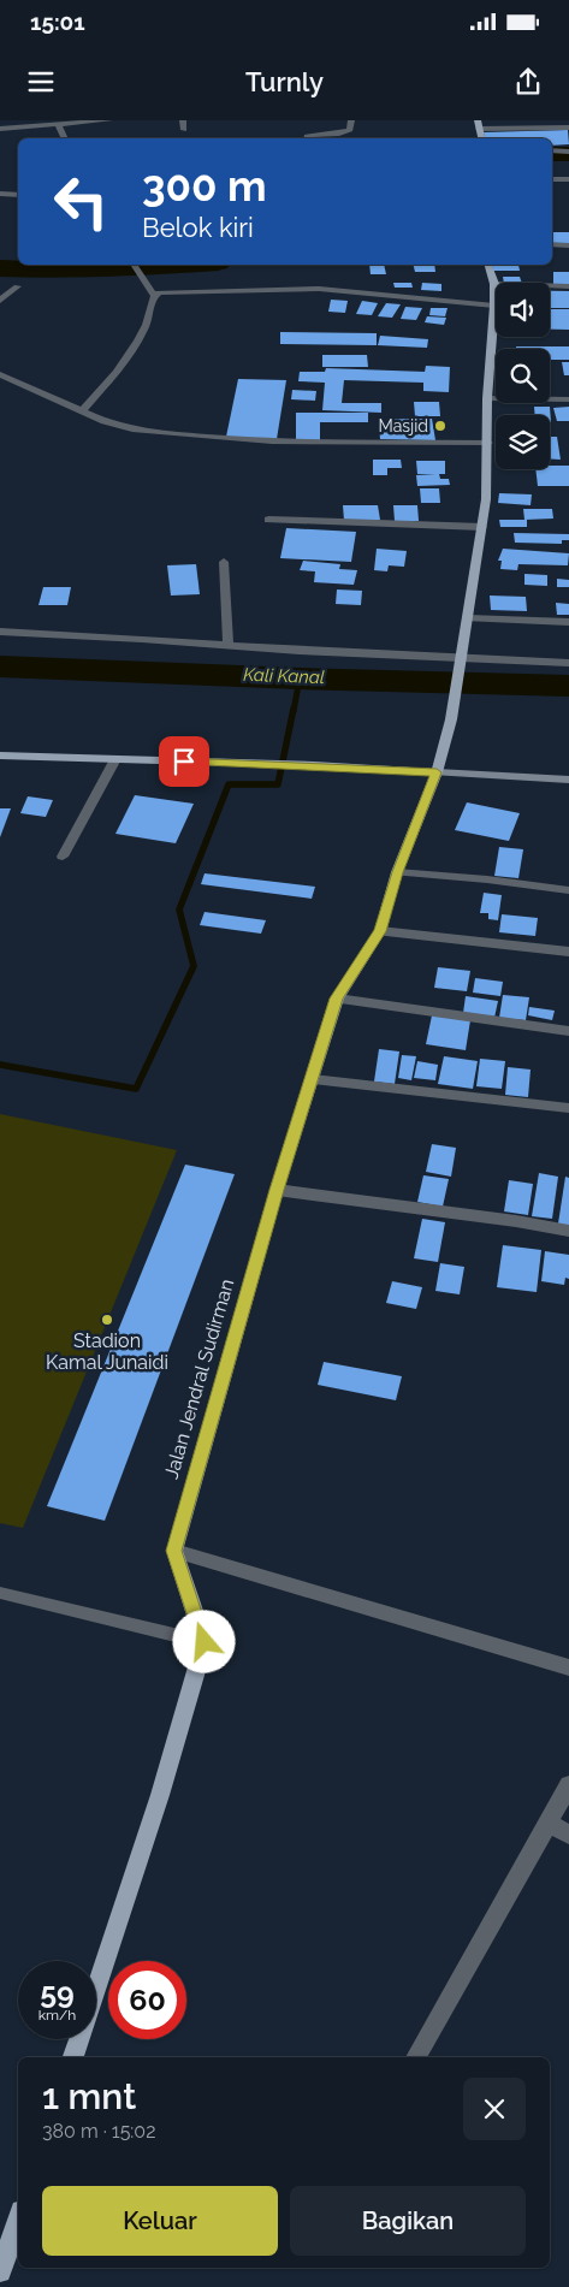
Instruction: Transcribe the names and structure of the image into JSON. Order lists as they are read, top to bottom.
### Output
{
  "streets": {
    "main road": ["Jalan Jendral Sudirman"]
  },
  "water": ["Kali Kanal"],
  "places": ["Masjid", "Stadion Kamal Junaidi"],
  "page": {
    "status": "15:01",
    "header": "Turnly",
    "turn": ["300 m", "Belok kiri"],
    "speed": "59 km/h",
    "limit": "60",
    "heading": ["1 mnt", "380 m · 15:02"],
    "buttons": ["Keluar", "Bagikan"]
  }
}
